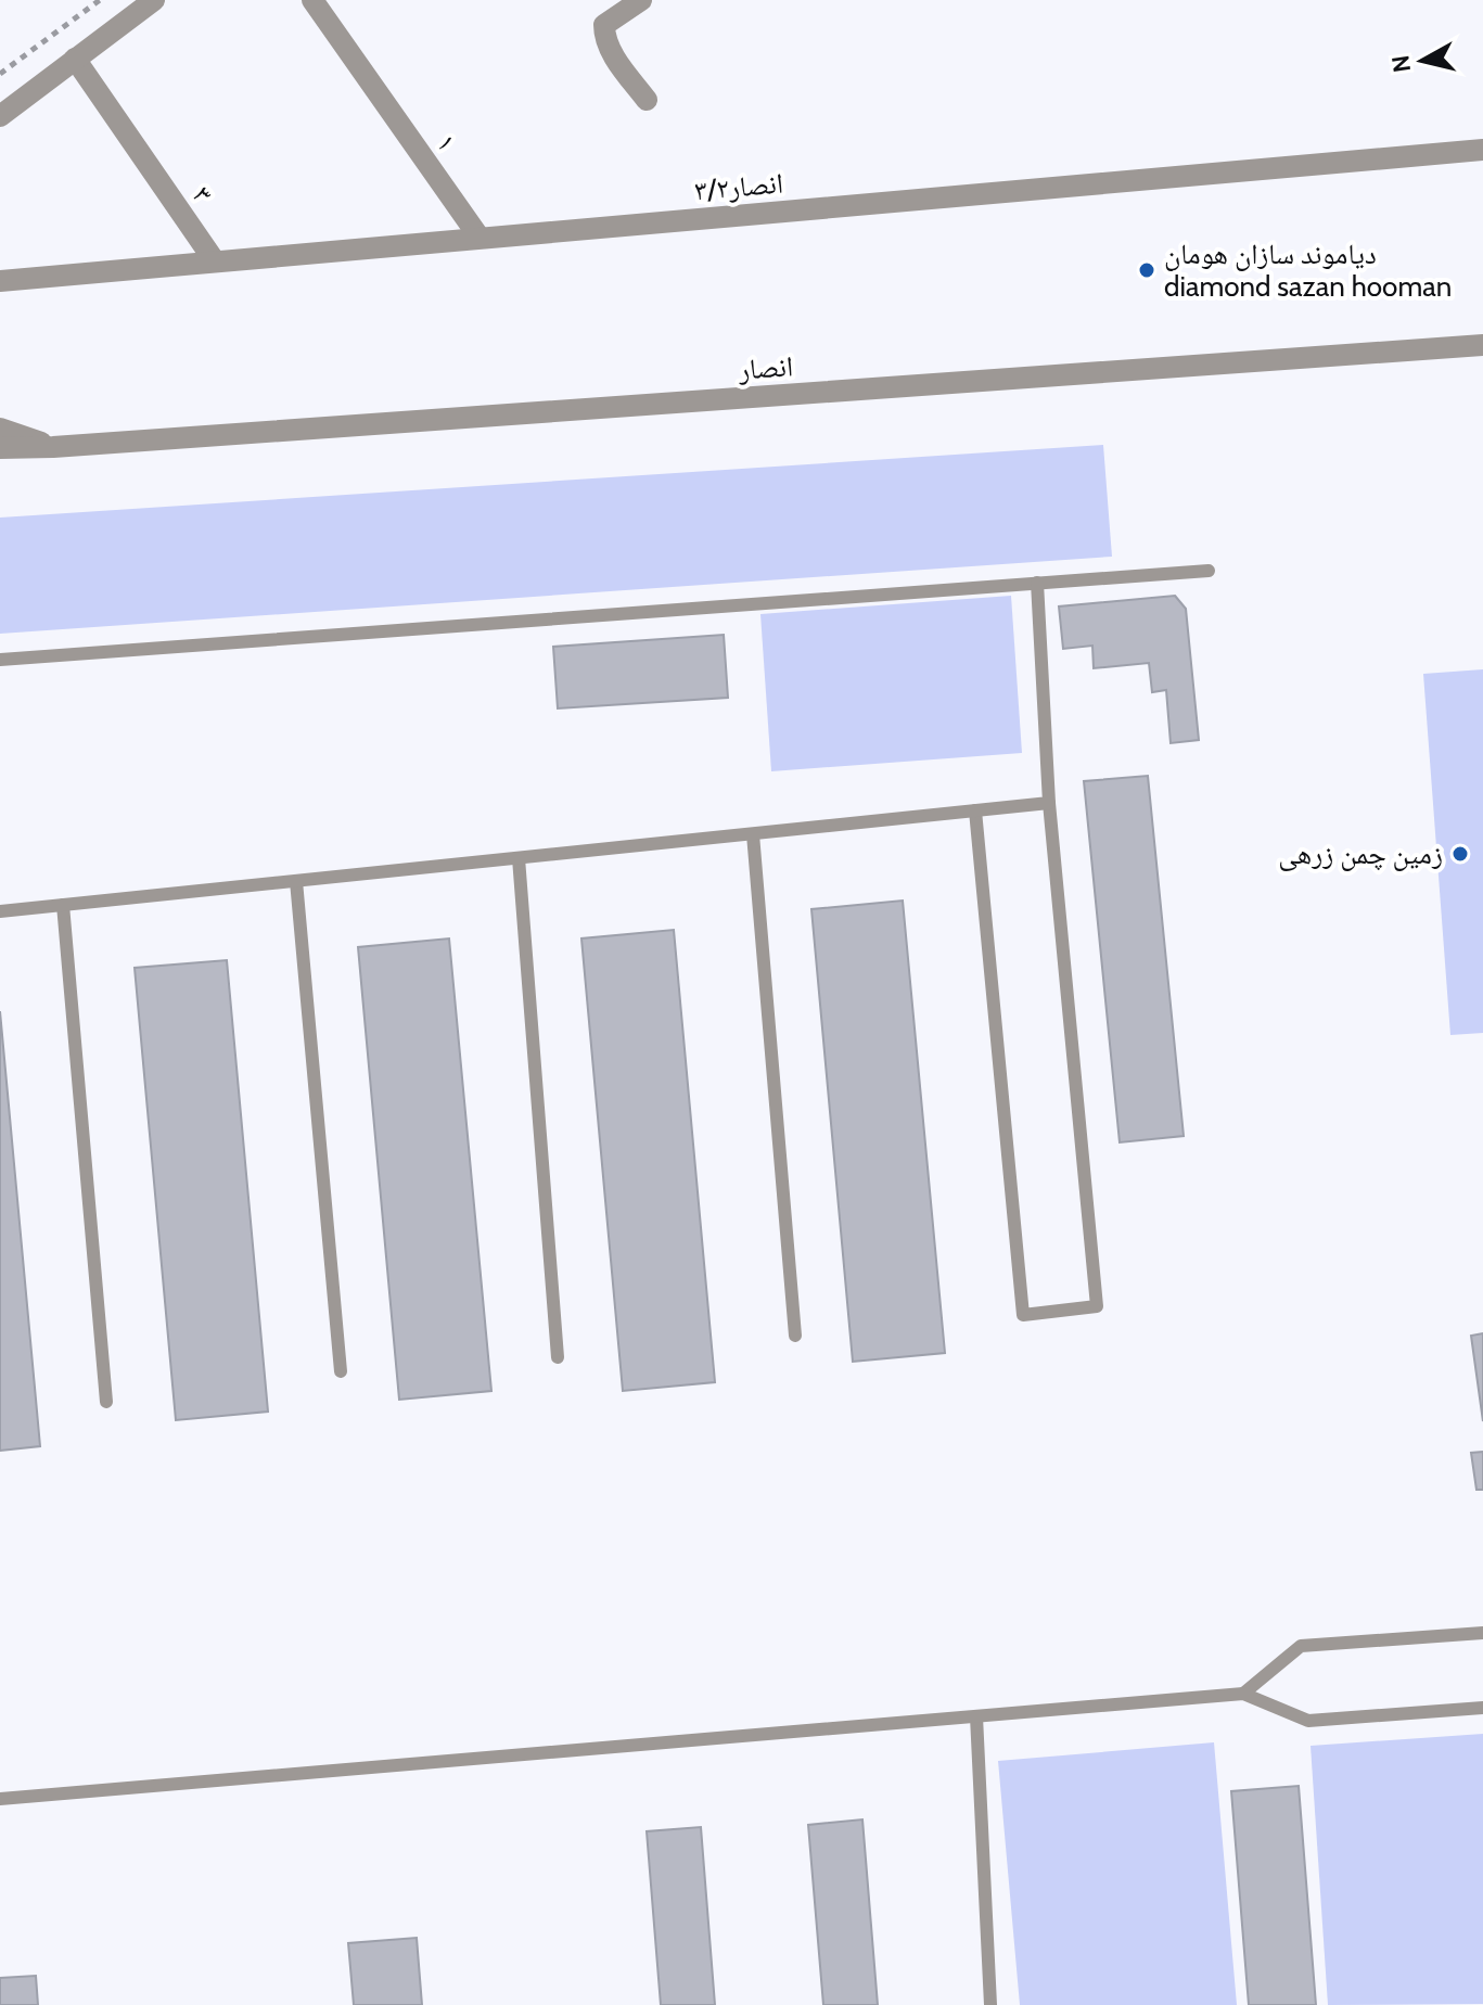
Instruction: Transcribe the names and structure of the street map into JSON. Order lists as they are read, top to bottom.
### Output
{
  "streets": {
    "street": [
      "۱",
      "انصار۳/۲",
      "۳",
      "انصار"
    ]
  },
  "crossings": [
    ["۱", "انصار۳/۲"],
    ["انصار۳/۲", "۳"]
  ],
  "places": ["دیاموند سازان هومان diamond sazan hooman", "زمین چمن زرهی"],
  "north": "left"
}
